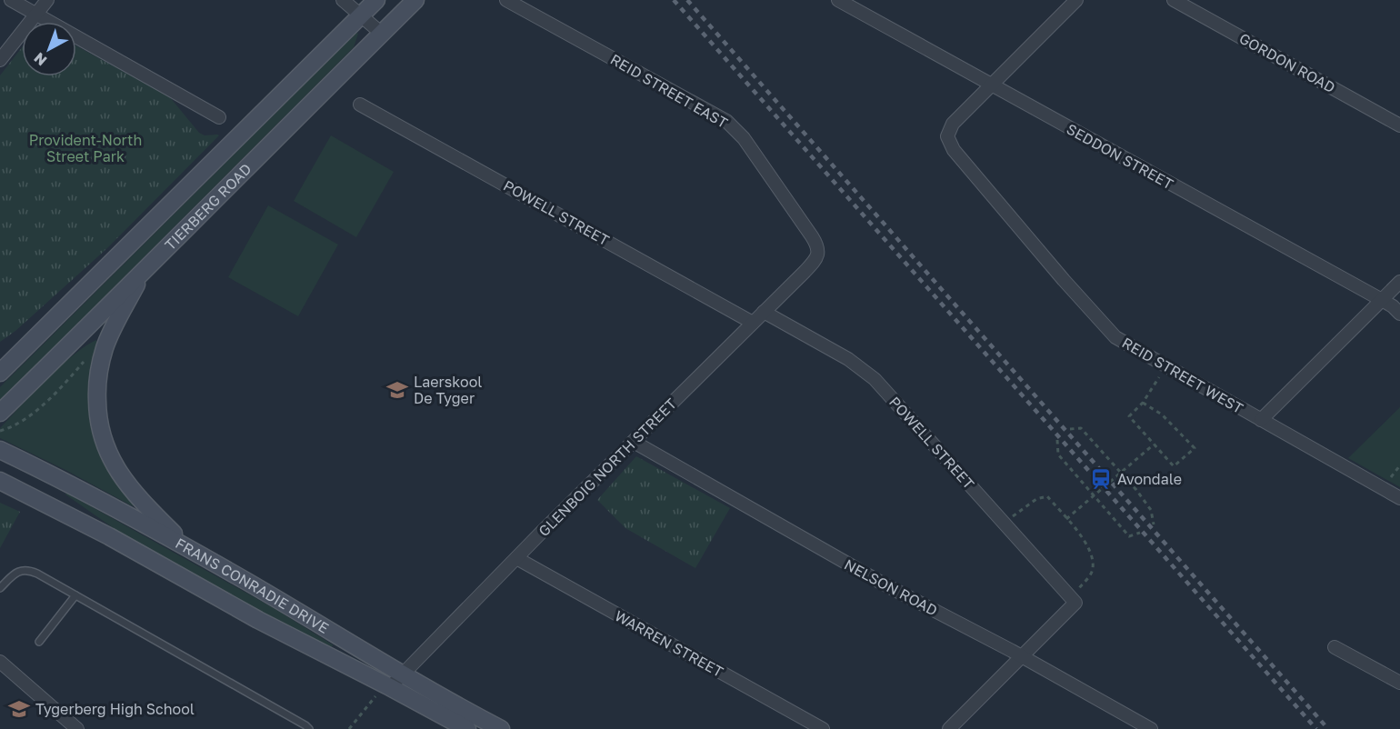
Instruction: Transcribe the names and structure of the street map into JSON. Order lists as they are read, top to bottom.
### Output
{
  "streets": {
    "main road": ["TIERBERG ROAD", "FRANS CONRADIE DRIVE"],
    "street": [
      "GORDON ROAD",
      "REID STREET EAST",
      "SEDDON STREET",
      "POWELL STREET",
      "REID STREET WEST",
      "GLENBOIG NORTH STREET",
      "NELSON ROAD",
      "WARREN STREET"
    ]
  },
  "crossings": [
    ["REID STREET EAST", "GLENBOIG NORTH STREET"],
    ["SEDDON STREET", "REID STREET WEST"],
    ["POWELL STREET", "GLENBOIG NORTH STREET"],
    ["POWELL STREET", "NELSON ROAD"],
    ["GLENBOIG NORTH STREET", "FRANS CONRADIE DRIVE"],
    ["GLENBOIG NORTH STREET", "NELSON ROAD"],
    ["GLENBOIG NORTH STREET", "WARREN STREET"]
  ],
  "parks": ["Provident-North Street Park"],
  "places": {
    "school or university": ["Laerskool De Tyger", "Tygerberg High School"],
    "station": ["Avondale"]
  },
  "north": "bottom left"
}
